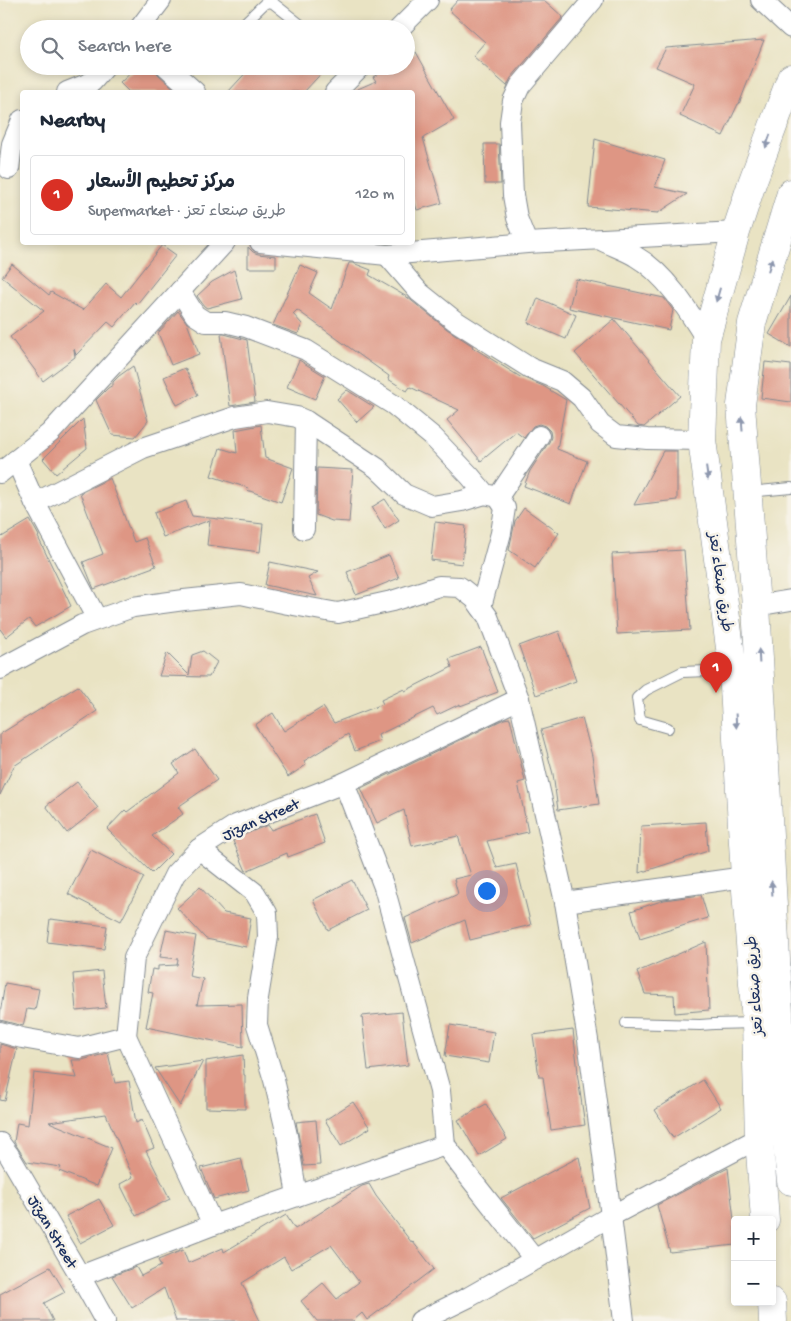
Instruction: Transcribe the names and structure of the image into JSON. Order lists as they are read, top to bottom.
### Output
{
  "streets": {
    "highway": ["طريق صنعاء تعز"],
    "street": ["Jizan Street"]
  },
  "page": {
    "search": "Search here",
    "heading": "Nearby",
    "list": [
      {
        "mark": "1",
        "name": "مركز تحطيم الأسعار",
        "note": "Supermarket · طريق صنعاء تعز",
        "value": "120 m"
      }
    ],
    "pins": "1",
    "map_buttons": ["+", "−"]
  }
}
